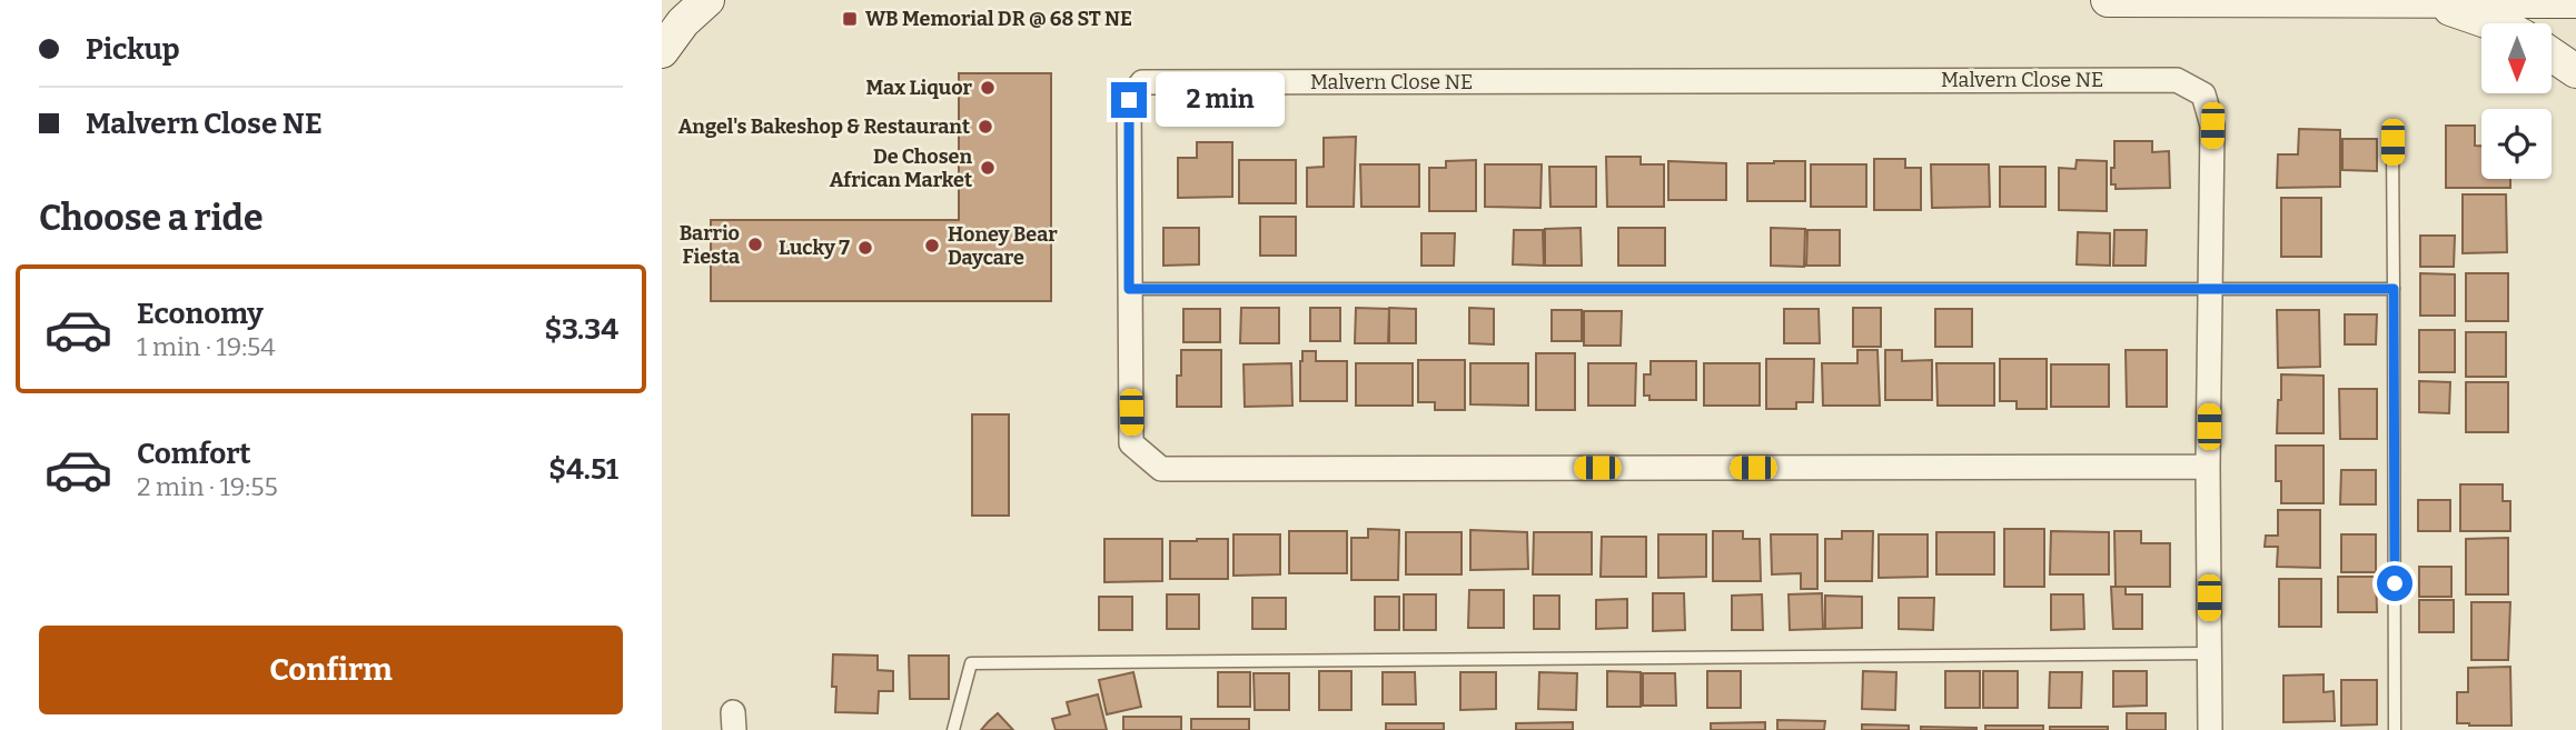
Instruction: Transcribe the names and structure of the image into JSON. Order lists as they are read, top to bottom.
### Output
{
  "streets": {
    "street": ["Malvern Close NE"]
  },
  "places": {
    "transit": ["WB Memorial DR @ 68 ST NE"],
    "other": [
      "Max Liquor",
      "Angel's Bakeshop & Restaurant",
      "De Chosen African Market",
      "Barrio Fiesta",
      "Honey Bear Daycare",
      "Lucky 7"
    ]
  },
  "north": "bottom",
  "page": {
    "banner": ["Pickup", "Malvern Close NE"],
    "bubble": "2 min",
    "heading": "Choose a ride",
    "list": [
      {
        "name": "Economy",
        "note": "1 min · 19:54",
        "value": "$3.34"
      },
      {
        "name": "Comfort",
        "note": "2 min · 19:55",
        "value": "$4.51"
      }
    ],
    "buttons": "Confirm"
  }
}
